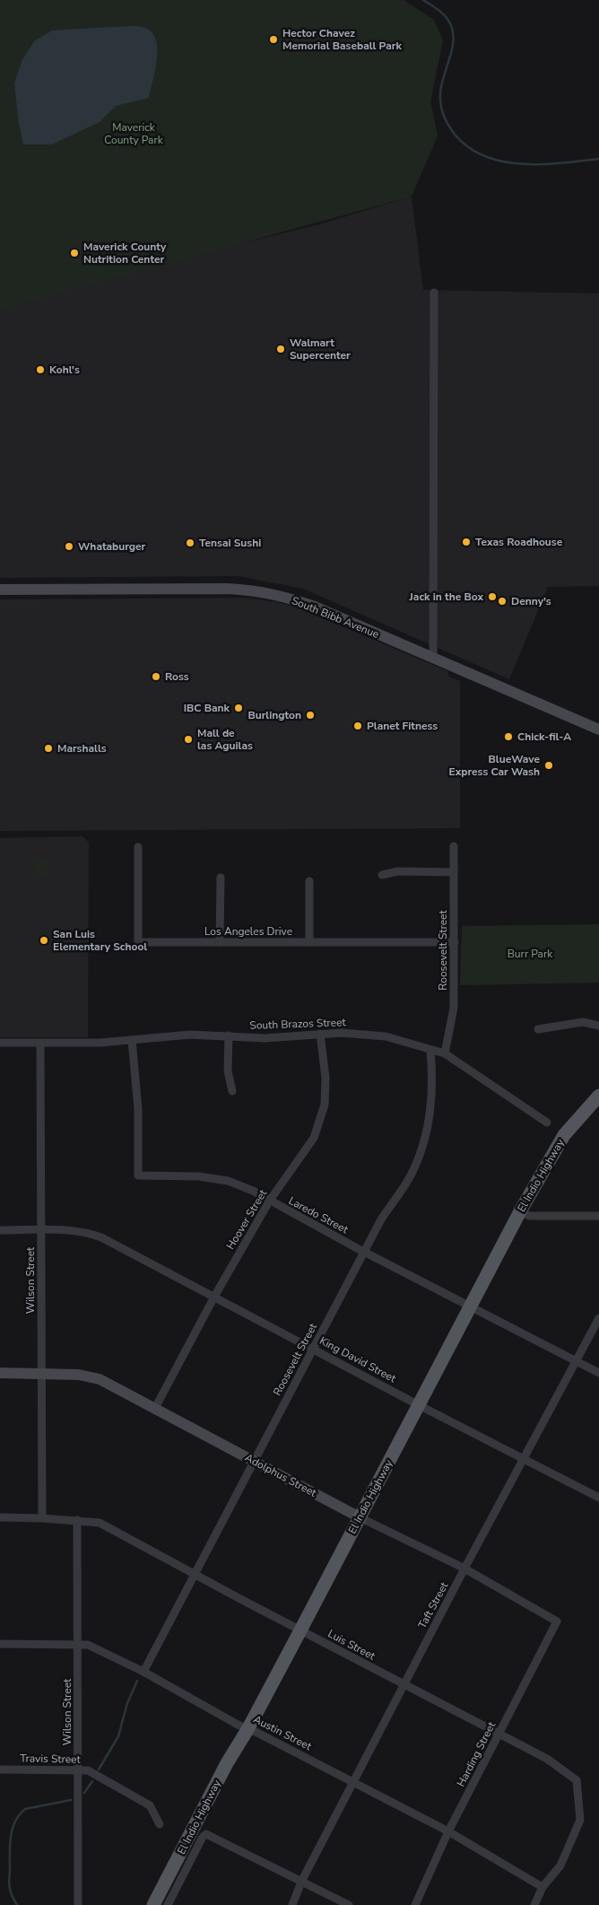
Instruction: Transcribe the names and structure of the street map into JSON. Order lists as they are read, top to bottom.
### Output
{
  "streets": {
    "main road": ["South Bibb Avenue", "El Indio Highway", "Adolphus Street"],
    "street": [
      "Los Angeles Drive",
      "Roosevelt Street",
      "South Brazos Street",
      "Laredo Street",
      "Hoover Street",
      "Wilson Street",
      "King David Street",
      "Taft Street",
      "Luis Street",
      "Austin Street",
      "Harding Street",
      "Travis Street"
    ]
  },
  "crossings": [
    ["Los Angeles Drive", "Roosevelt Street"],
    ["Roosevelt Street", "South Brazos Street"],
    ["Roosevelt Street", "Laredo Street"],
    ["Roosevelt Street", "King David Street"],
    ["Roosevelt Street", "Adolphus Street"],
    ["Roosevelt Street", "Luis Street"],
    ["Roosevelt Street", "Austin Street"],
    ["South Brazos Street", "Laredo Street"],
    ["South Brazos Street", "Hoover Street"],
    ["South Brazos Street", "Wilson Street"],
    ["El Indio Highway", "Laredo Street"],
    ["El Indio Highway", "King David Street"],
    ["El Indio Highway", "Adolphus Street"],
    ["El Indio Highway", "Luis Street"],
    ["El Indio Highway", "Austin Street"],
    ["Laredo Street", "Hoover Street"],
    ["Laredo Street", "Taft Street"],
    ["Hoover Street", "King David Street"],
    ["Hoover Street", "Adolphus Street"],
    ["Wilson Street", "King David Street"],
    ["Wilson Street", "Adolphus Street"],
    ["Wilson Street", "Luis Street"],
    ["Wilson Street", "Austin Street"],
    ["Wilson Street", "Travis Street"],
    ["King David Street", "Taft Street"],
    ["Adolphus Street", "Taft Street"],
    ["Adolphus Street", "Harding Street"],
    ["Taft Street", "Luis Street"],
    ["Taft Street", "Austin Street"],
    ["Luis Street", "Austin Street"],
    ["Luis Street", "Harding Street"],
    ["Austin Street", "Harding Street"]
  ],
  "parks": ["Maverick County Park", "Burr Park"],
  "places": [
    "Hector Chavez Memorial Baseball Park",
    "Maverick County Nutrition Center",
    "Walmart Supercenter",
    "Kohl's",
    "Texas Roadhouse",
    "Tensai Sushi",
    "Whataburger",
    "Jack in the Box",
    "Denny's",
    "Ross",
    "IBC Bank",
    "Burlington",
    "Planet Fitness",
    "Chick-fil-A",
    "Mall de las Aguilas",
    "Marshalls",
    "BlueWave Express Car Wash",
    "San Luis Elementary School"
  ]
}
